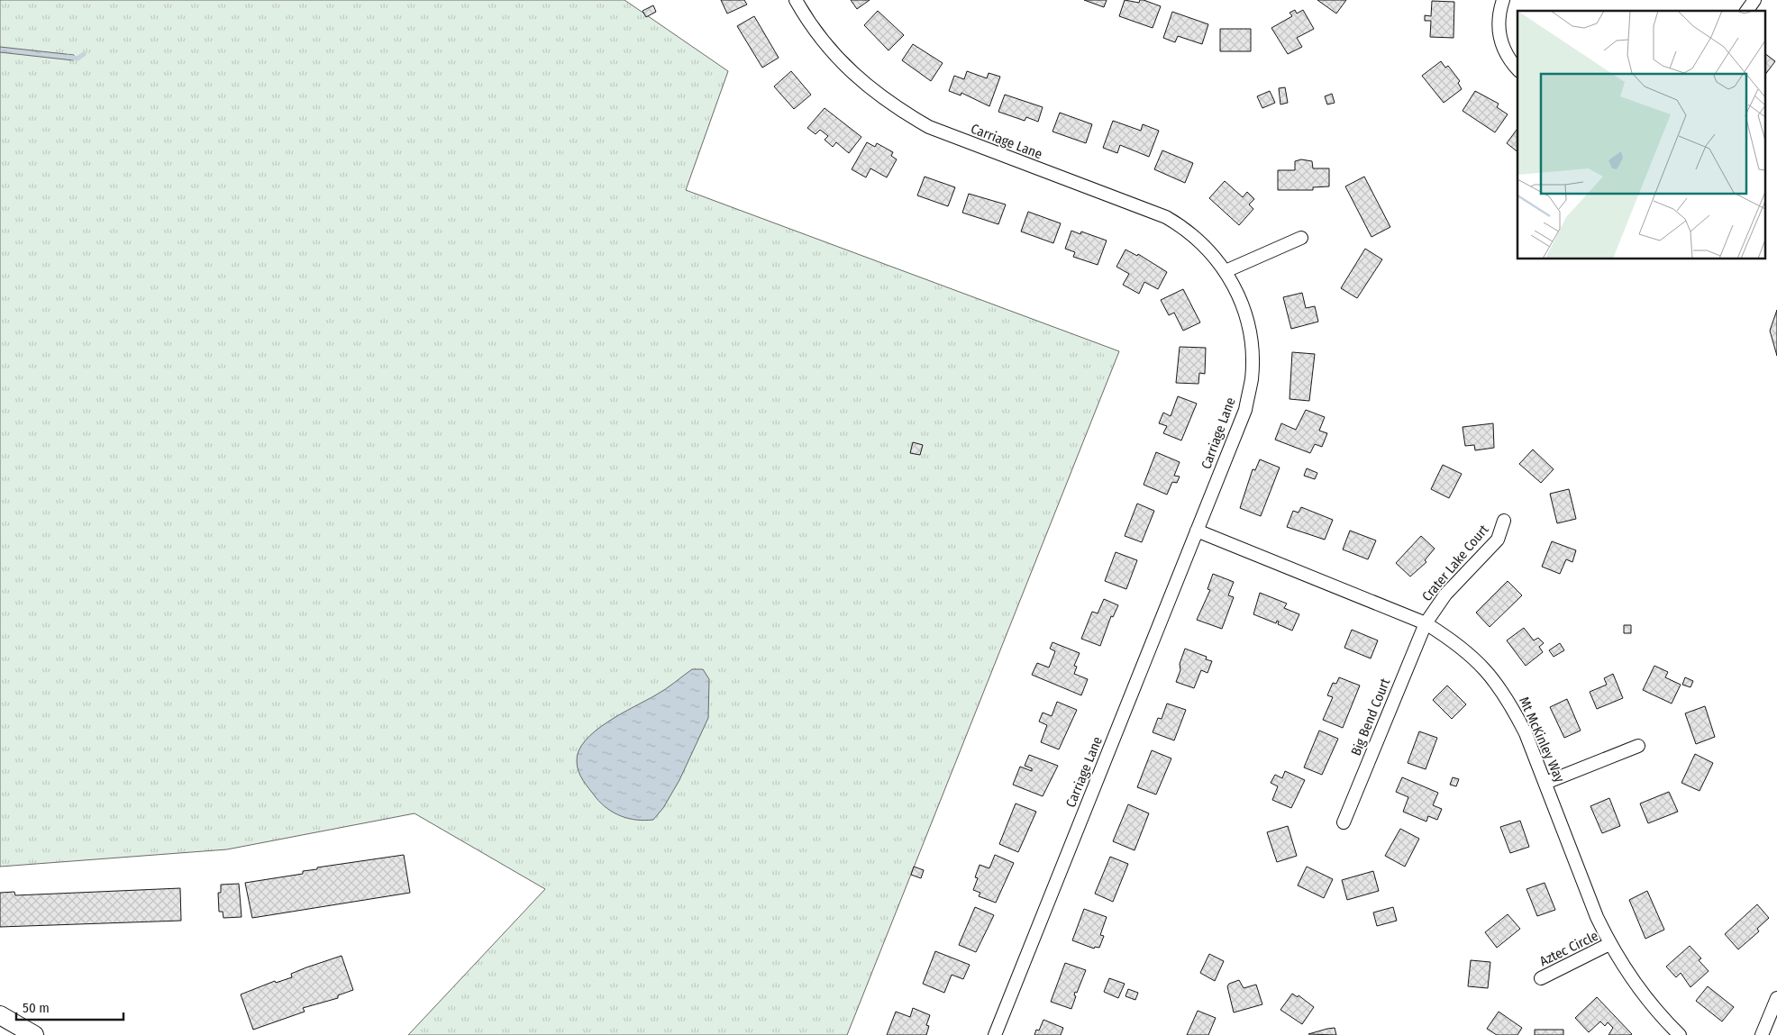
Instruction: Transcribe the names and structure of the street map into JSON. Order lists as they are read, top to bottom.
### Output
{
  "streets": {
    "street": [
      "Carriage Lane",
      "Crater Lake Court",
      "Big Bend Court",
      "Mt McKinley Way",
      "Aztec Circle"
    ]
  },
  "crossings": [
    ["Carriage Lane", "Mt McKinley Way"],
    ["Crater Lake Court", "Big Bend Court"],
    ["Crater Lake Court", "Mt McKinley Way"],
    ["Big Bend Court", "Mt McKinley Way"],
    ["Mt McKinley Way", "Aztec Circle"]
  ],
  "scale_bar": "50 m"
}
